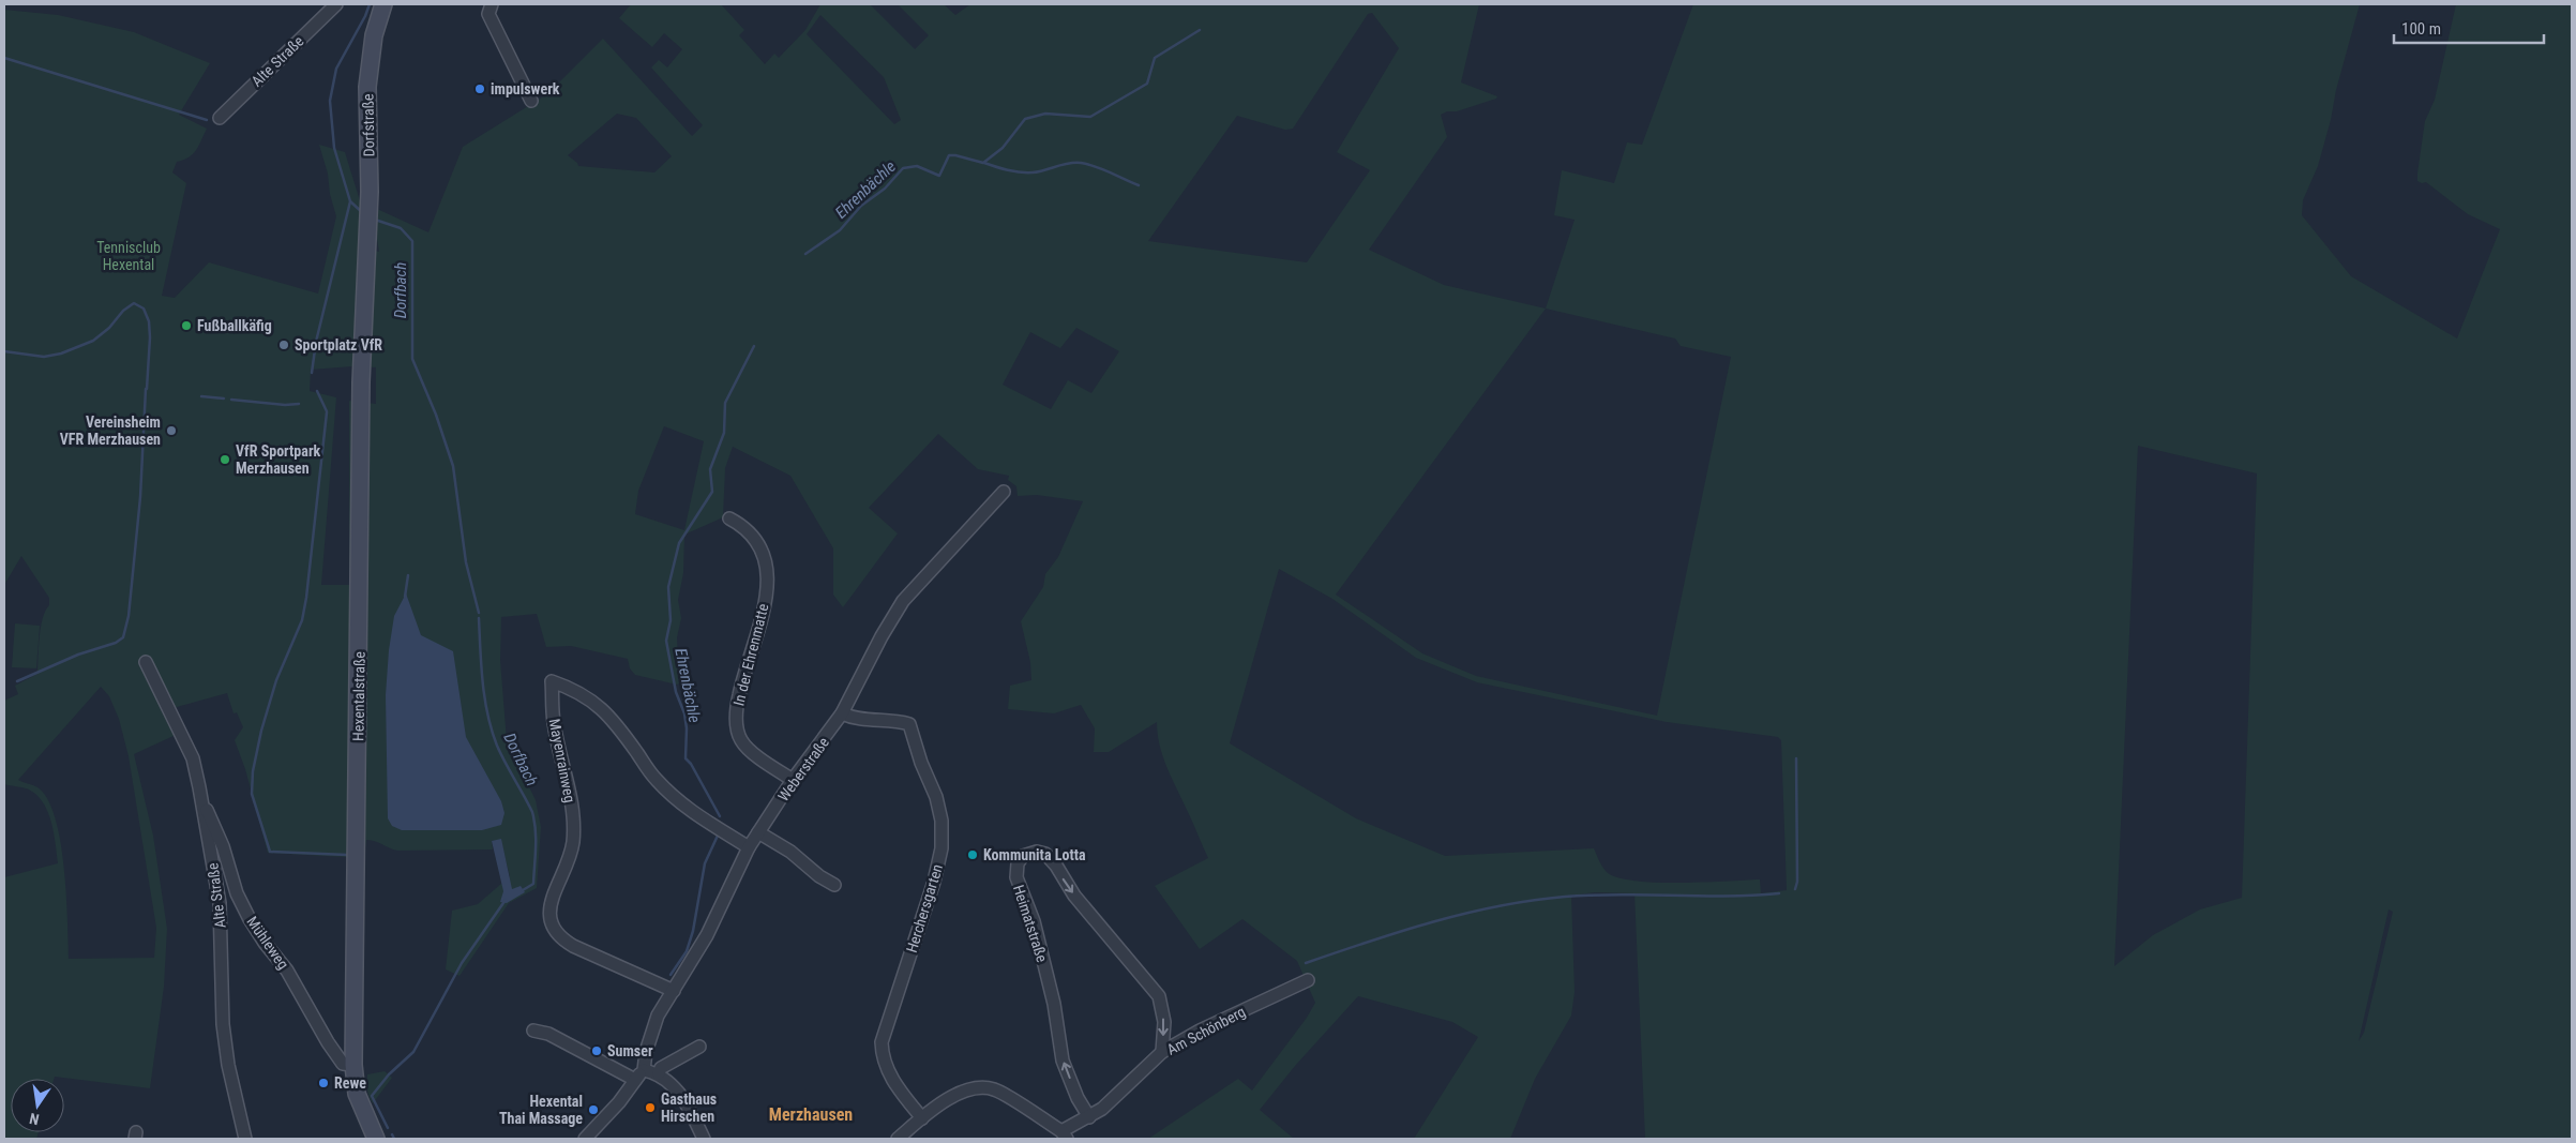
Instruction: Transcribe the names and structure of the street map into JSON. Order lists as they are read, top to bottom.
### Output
{
  "streets": {
    "main road": ["Dorfstraße", "Hexentalstraße"],
    "street": [
      "Alte Straße",
      "In der Ehrenmatte",
      "Mayenrainweg",
      "Weberstraße",
      "Herchersgarten",
      "Heimatstraße",
      "Mühleweg",
      "Am Schönberg"
    ]
  },
  "crossings": [
    ["Alte Straße", "Mühleweg"],
    ["Dorfstraße", "Hexentalstraße"],
    ["In der Ehrenmatte", "Weberstraße"],
    ["Hexentalstraße", "Mühleweg"],
    ["Mayenrainweg", "Weberstraße"],
    ["Weberstraße", "Herchersgarten"],
    ["Heimatstraße", "Am Schönberg"]
  ],
  "districts": ["Merzhausen"],
  "water": ["Ehrenbächle", "Dorfbach"],
  "parks": ["Tennisclub Hexental"],
  "places": [
    "impulswerk",
    "Fußballkäfig",
    "Sportplatz VfR",
    "Vereinsheim VFR Merzhausen",
    "VfR Sportpark Merzhausen",
    "Kommunita Lotta",
    "Sumser",
    "Rewe",
    "Gasthaus Hirschen",
    "Hexental Thai Massage"
  ],
  "scale_bar": "100 m",
  "north": "bottom"
}
